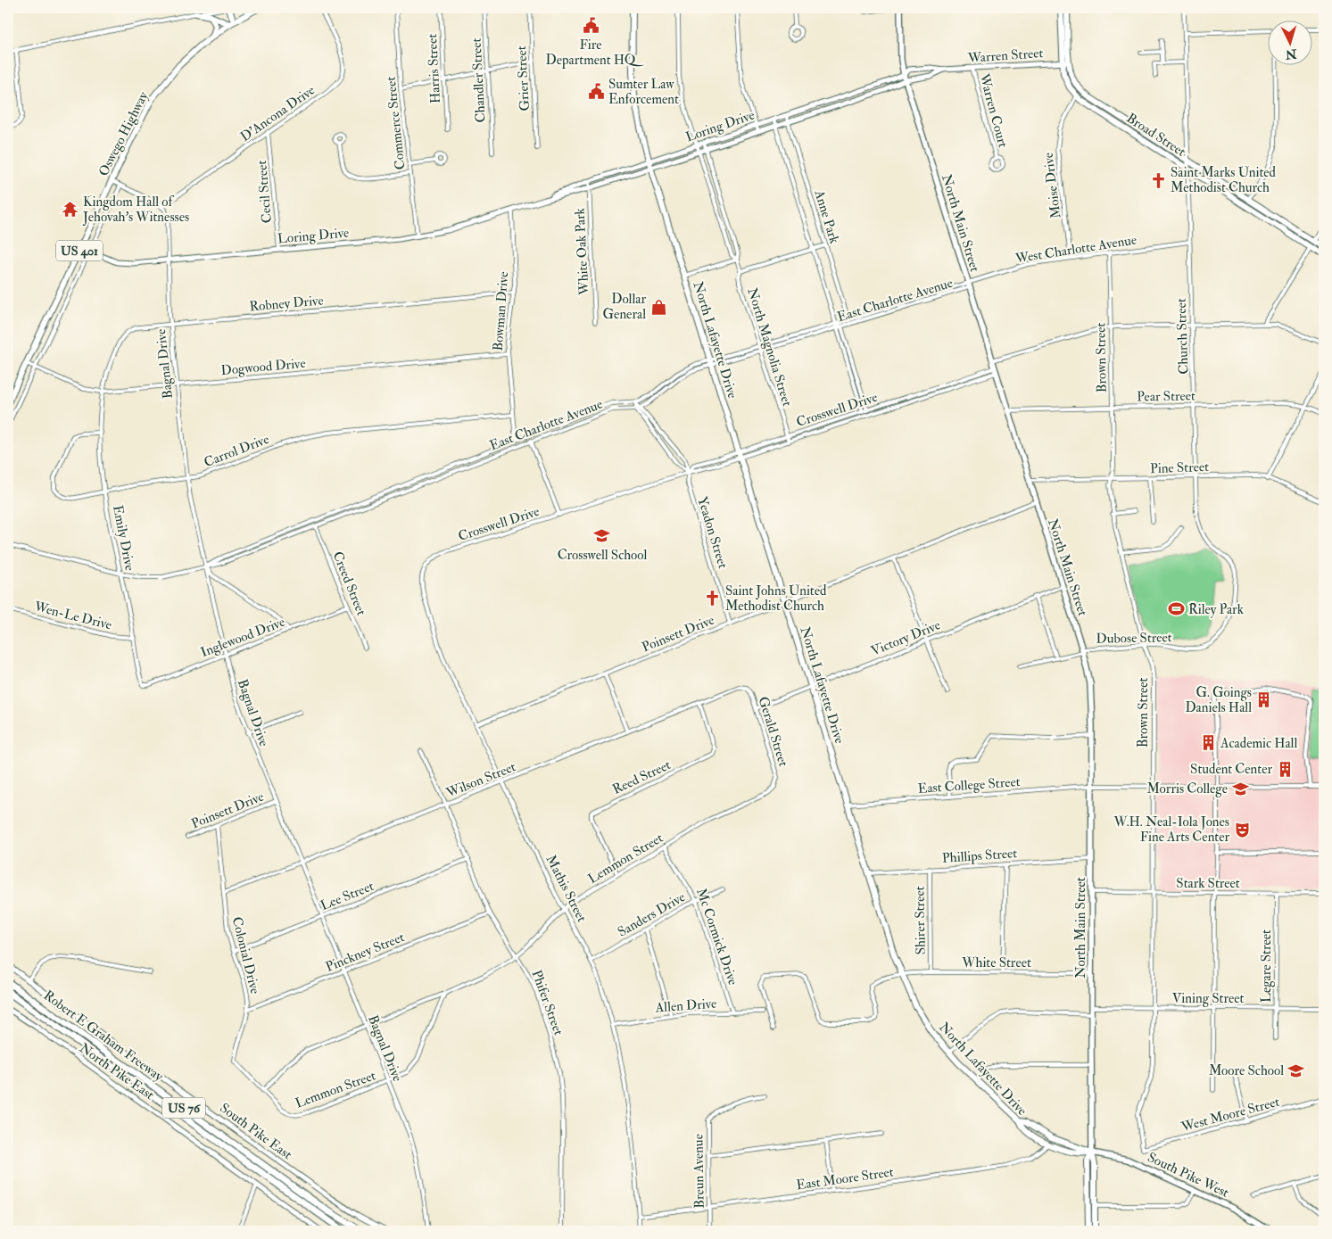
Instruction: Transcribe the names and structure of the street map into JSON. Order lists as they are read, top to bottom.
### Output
{
  "streets": {
    "highway": ["Robert E Graham Freeway", "US 76"],
    "main road": [
      "Oswego Highway",
      "Broad Street",
      "North Main Street",
      "US 401",
      "North Lafayette Drive",
      "South Pike West"
    ],
    "street": [
      "Warren Street",
      "Harris Street",
      "Grier Street",
      "Chandler Street",
      "Warren Court",
      "D'Ancona Drive",
      "Commerce Street",
      "Loring Drive",
      "Moise Drive",
      "Cecil Street",
      "Anne Park",
      "West Charlotte Avenue",
      "White Oak Park",
      "East Charlotte Avenue",
      "Robney Drive",
      "Bowman Drive",
      "Church Street",
      "North Magnolia Street",
      "Brown Street",
      "Bagnal Drive",
      "Dogwood Drive",
      "Pear Street",
      "Crosswell Drive",
      "Carrol Drive",
      "Pine Street",
      "Yeadon Street",
      "Emily Drive",
      "Creed Street",
      "Wen-Le Drive",
      "Poinsett Drive",
      "Inglewood Drive",
      "Victory Drive",
      "Dubose Street",
      "Gerald Street",
      "Reed Street",
      "Wilson Street",
      "East College Street",
      "Phillips Street",
      "Lemmon Street",
      "Stark Street",
      "Mathis Street",
      "Lee Street",
      "Sanders Drive",
      "Shirer Street",
      "Mc Cormick Drive",
      "Pinckney Street",
      "Colonial Drive",
      "White Street",
      "Legare Street",
      "Vining Street",
      "Phifer Street",
      "Allen Drive",
      "North Pike East",
      "West Moore Street",
      "South Pike East",
      "Breun Avenue",
      "East Moore Street"
    ]
  },
  "crossings": [
    ["Warren Street", "Warren Court"],
    ["Warren Street", "Loring Drive"],
    ["Warren Street", "Broad Street"],
    ["Warren Street", "North Main Street"],
    ["D'Ancona Drive", "Cecil Street"],
    ["D'Ancona Drive", "Bagnal Drive"],
    ["Commerce Street", "Loring Drive"],
    ["Loring Drive", "Oswego Highway"],
    ["Loring Drive", "Cecil Street"],
    ["Loring Drive", "Anne Park"],
    ["Loring Drive", "North Main Street"],
    ["Loring Drive", "White Oak Park"],
    ["Loring Drive", "Bowman Drive"],
    ["Loring Drive", "North Lafayette Drive"],
    ["Loring Drive", "North Magnolia Street"],
    ["Loring Drive", "Bagnal Drive"],
    ["Oswego Highway", "Dogwood Drive"],
    ["Broad Street", "Moise Drive"],
    ["Broad Street", "Church Street"],
    ["Moise Drive", "West Charlotte Avenue"],
    ["Anne Park", "East Charlotte Avenue"],
    ["Anne Park", "Crosswell Drive"],
    ["North Main Street", "West Charlotte Avenue"],
    ["North Main Street", "East Charlotte Avenue"],
    ["North Main Street", "North Lafayette Drive"],
    ["North Main Street", "Pear Street"],
    ["North Main Street", "Crosswell Drive"],
    ["North Main Street", "Pine Street"],
    ["North Main Street", "Poinsett Drive"],
    ["North Main Street", "Victory Drive"],
    ["North Main Street", "Dubose Street"],
    ["North Main Street", "East College Street"],
    ["North Main Street", "Phillips Street"],
    ["North Main Street", "Stark Street"],
    ["North Main Street", "White Street"],
    ["North Main Street", "Vining Street"],
    ["North Main Street", "South Pike West"],
    ["West Charlotte Avenue", "East Charlotte Avenue"],
    ["West Charlotte Avenue", "Church Street"],
    ["West Charlotte Avenue", "Brown Street"],
    ["East Charlotte Avenue", "Bowman Drive"],
    ["East Charlotte Avenue", "North Lafayette Drive"],
    ["East Charlotte Avenue", "North Magnolia Street"],
    ["East Charlotte Avenue", "Bagnal Drive"],
    ["East Charlotte Avenue", "Yeadon Street"],
    ["East Charlotte Avenue", "Emily Drive"],
    ["East Charlotte Avenue", "Creed Street"],
    ["Robney Drive", "Bowman Drive"],
    ["Robney Drive", "Bagnal Drive"],
    ["Robney Drive", "Dogwood Drive"],
    ["Robney Drive", "Emily Drive"],
    ["Bowman Drive", "Dogwood Drive"],
    ["Bowman Drive", "Carrol Drive"],
    ["Church Street", "Pear Street"],
    ["Church Street", "Pine Street"],
    ["Church Street", "Dubose Street"],
    ["North Lafayette Drive", "Crosswell Drive"],
    ["North Lafayette Drive", "Poinsett Drive"],
    ["North Lafayette Drive", "Victory Drive"],
    ["North Lafayette Drive", "East College Street"],
    ["North Lafayette Drive", "Phillips Street"],
    ["North Lafayette Drive", "White Street"],
    ["North Lafayette Drive", "South Pike West"],
    ["North Lafayette Drive", "East Moore Street"],
    ["North Magnolia Street", "Crosswell Drive"],
    ["Brown Street", "Pear Street"],
    ["Brown Street", "Pine Street"],
    ["Brown Street", "Dubose Street"],
    ["Brown Street", "East College Street"],
    ["Brown Street", "Stark Street"],
    ["Brown Street", "Vining Street"],
    ["Brown Street", "West Moore Street"],
    ["Bagnal Drive", "Dogwood Drive"],
    ["Bagnal Drive", "Carrol Drive"],
    ["Bagnal Drive", "Poinsett Drive"],
    ["Bagnal Drive", "Inglewood Drive"],
    ["Bagnal Drive", "Wilson Street"],
    ["Bagnal Drive", "Lemmon Street"],
    ["Bagnal Drive", "Lee Street"],
    ["Bagnal Drive", "Pinckney Street"],
    ["Dogwood Drive", "Emily Drive"],
    ["Crosswell Drive", "Yeadon Street"],
    ["Crosswell Drive", "Mathis Street"],
    ["Carrol Drive", "Emily Drive"],
    ["Yeadon Street", "Poinsett Drive"],
    ["Emily Drive", "Wen-Le Drive"],
    ["Emily Drive", "Inglewood Drive"],
    ["Creed Street", "Inglewood Drive"],
    ["Poinsett Drive", "Mathis Street"],
    ["Poinsett Drive", "Colonial Drive"],
    ["Victory Drive", "Gerald Street"],
    ["Gerald Street", "Wilson Street"],
    ["Gerald Street", "Lemmon Street"],
    ["Reed Street", "Wilson Street"],
    ["Reed Street", "Lemmon Street"],
    ["Wilson Street", "Mathis Street"],
    ["Wilson Street", "Colonial Drive"],
    ["Wilson Street", "Phifer Street"],
    ["Phillips Street", "Shirer Street"],
    ["Lemmon Street", "Mathis Street"],
    ["Lemmon Street", "Mc Cormick Drive"],
    ["Lemmon Street", "Colonial Drive"],
    ["Lemmon Street", "Phifer Street"],
    ["Stark Street", "Legare Street"],
    ["Mathis Street", "Sanders Drive"],
    ["Mathis Street", "Allen Drive"],
    ["Mathis Street", "East Moore Street"],
    ["Lee Street", "Colonial Drive"],
    ["Lee Street", "Phifer Street"],
    ["Sanders Drive", "Mc Cormick Drive"],
    ["Shirer Street", "White Street"],
    ["Mc Cormick Drive", "Allen Drive"],
    ["Pinckney Street", "Colonial Drive"],
    ["Pinckney Street", "Phifer Street"],
    ["Legare Street", "Vining Street"],
    ["Breun Avenue", "East Moore Street"]
  ],
  "places": {
    "public building": ["Fire Department HQ", "Sumter Law Enforcement"],
    "church": ["Saint Marks United Methodist Church", "Saint Johns United Methodist Church"],
    "temple": ["Kingdom Hall of Jehovah’s Witnesses"],
    "shop": ["Dollar General"],
    "school or university": ["Crosswell School", "Morris College", "Moore School"],
    "sports": ["Riley Park"],
    "building": ["G. Goings Daniels Hall", "Academic Hall", "Student Center"],
    "theatre": ["W.H. Neal-Iola Jones Fine Arts Center"]
  },
  "north": "bottom"
}
